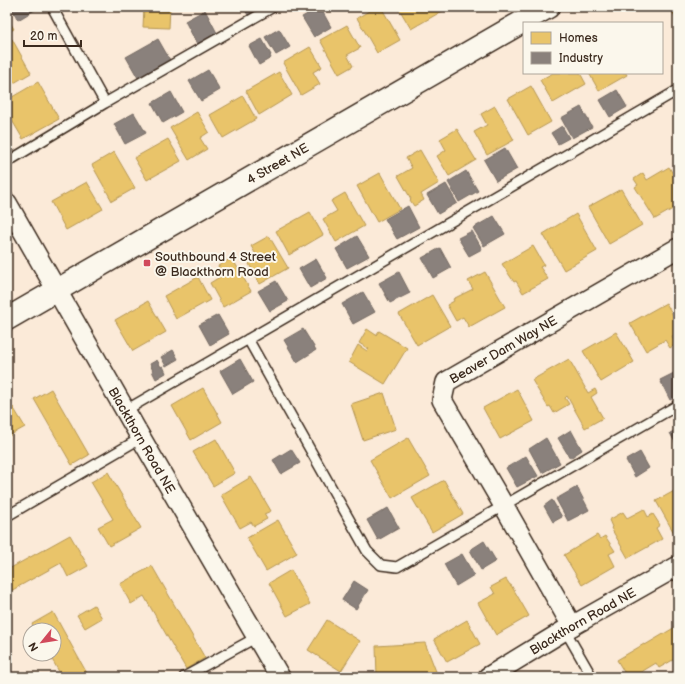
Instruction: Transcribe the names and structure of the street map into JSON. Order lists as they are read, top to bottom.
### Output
{
  "streets": {
    "street": ["4 Street NE", "Beaver Dam Way NE", "Blackthorn Road NE"]
  },
  "crossings": [
    ["4 Street NE", "Blackthorn Road NE"],
    ["Beaver Dam Way NE", "Blackthorn Road NE"]
  ],
  "places": {
    "transit": ["Southbound 4 Street @ Blackthorn Road"]
  },
  "legend": ["Homes", "Industry"],
  "scale_bar": "20 m",
  "north": "bottom left"
}
